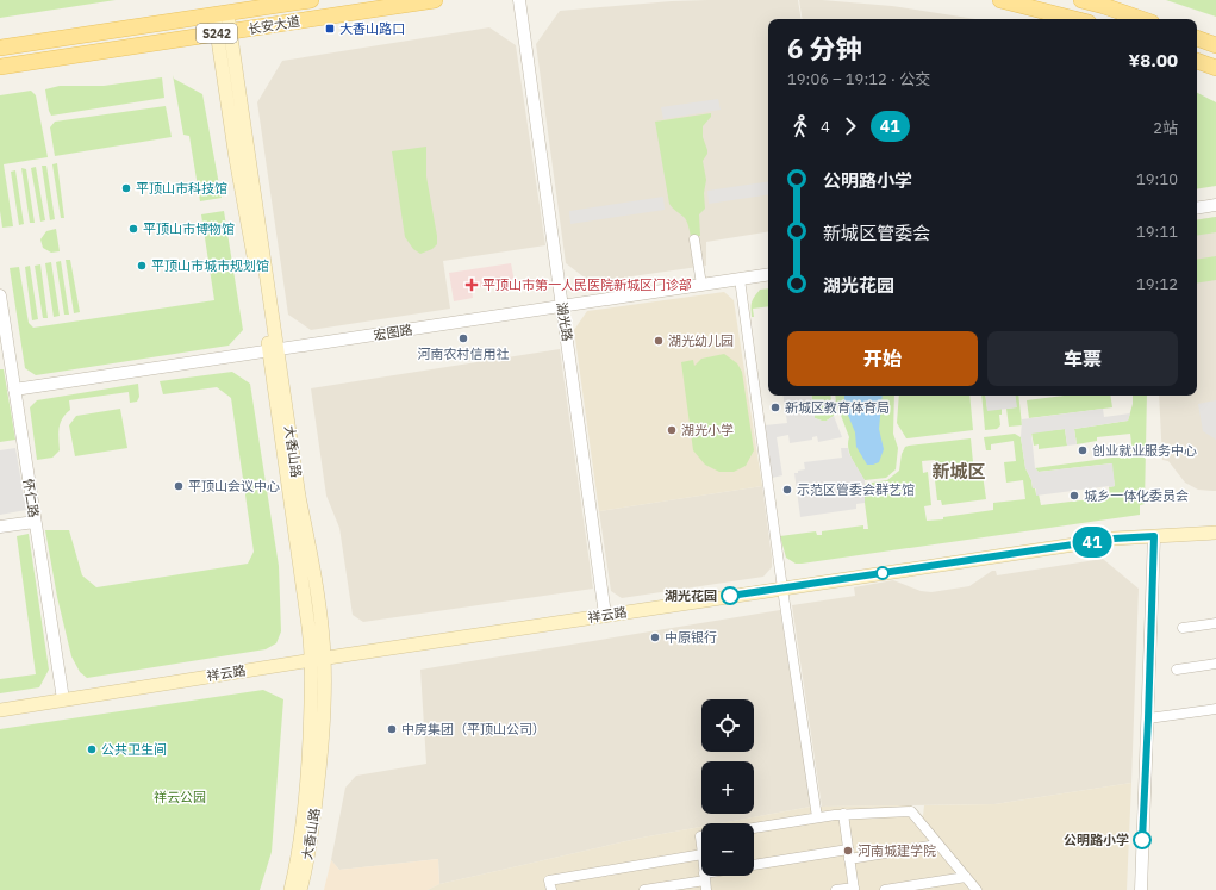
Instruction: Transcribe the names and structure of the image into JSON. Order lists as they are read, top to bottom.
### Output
{
  "streets": {
    "main road": [
      "长安大道",
      "S242",
      "大香山路",
      "祥云路"
    ],
    "street": ["湖光路", "宏图路", "怀仁路"]
  },
  "crossings": [
    ["长安大道", "大香山路"],
    ["湖光路", "宏图路"],
    ["湖光路", "祥云路"],
    ["宏图路", "大香山路"],
    ["宏图路", "怀仁路"],
    ["大香山路", "祥云路"],
    ["怀仁路", "祥云路"]
  ],
  "districts": ["新城区"],
  "parks": ["祥云公园"],
  "places": {
    "transit": ["大香山路口"],
    "other": [
      "平顶山市科技馆",
      "平顶山市博物馆",
      "平顶山市城市规划馆",
      "河南农村信用社",
      "湖光幼儿园",
      "新城区教育体育局",
      "湖光小学",
      "创业就业服务中心",
      "平顶山会议中心",
      "示范区管委会群艺馆",
      "城乡一体化委员会",
      "湖光花园",
      "中原银行",
      "中房集团（平顶山公司）",
      "公共卫生间",
      "公明路小学",
      "河南城建学院"
    ],
    "health": ["平顶山市第一人民医院新城区门诊部"]
  },
  "lines": ["bus line 41"],
  "page": {
    "on_map": "41",
    "heading": ["6 分钟", "19:06 – 19:12 · 公交", "¥8.00"],
    "legs": ["4", "41", "2站"],
    "list": [
      {
        "name": "公明路小学",
        "value": "19:10"
      },
      {
        "name": "新城区管委会",
        "value": "19:11"
      },
      {
        "name": "湖光花园",
        "value": "19:12"
      }
    ],
    "buttons": ["开始", "车票"],
    "map_buttons": ["+", "−"]
  }
}
